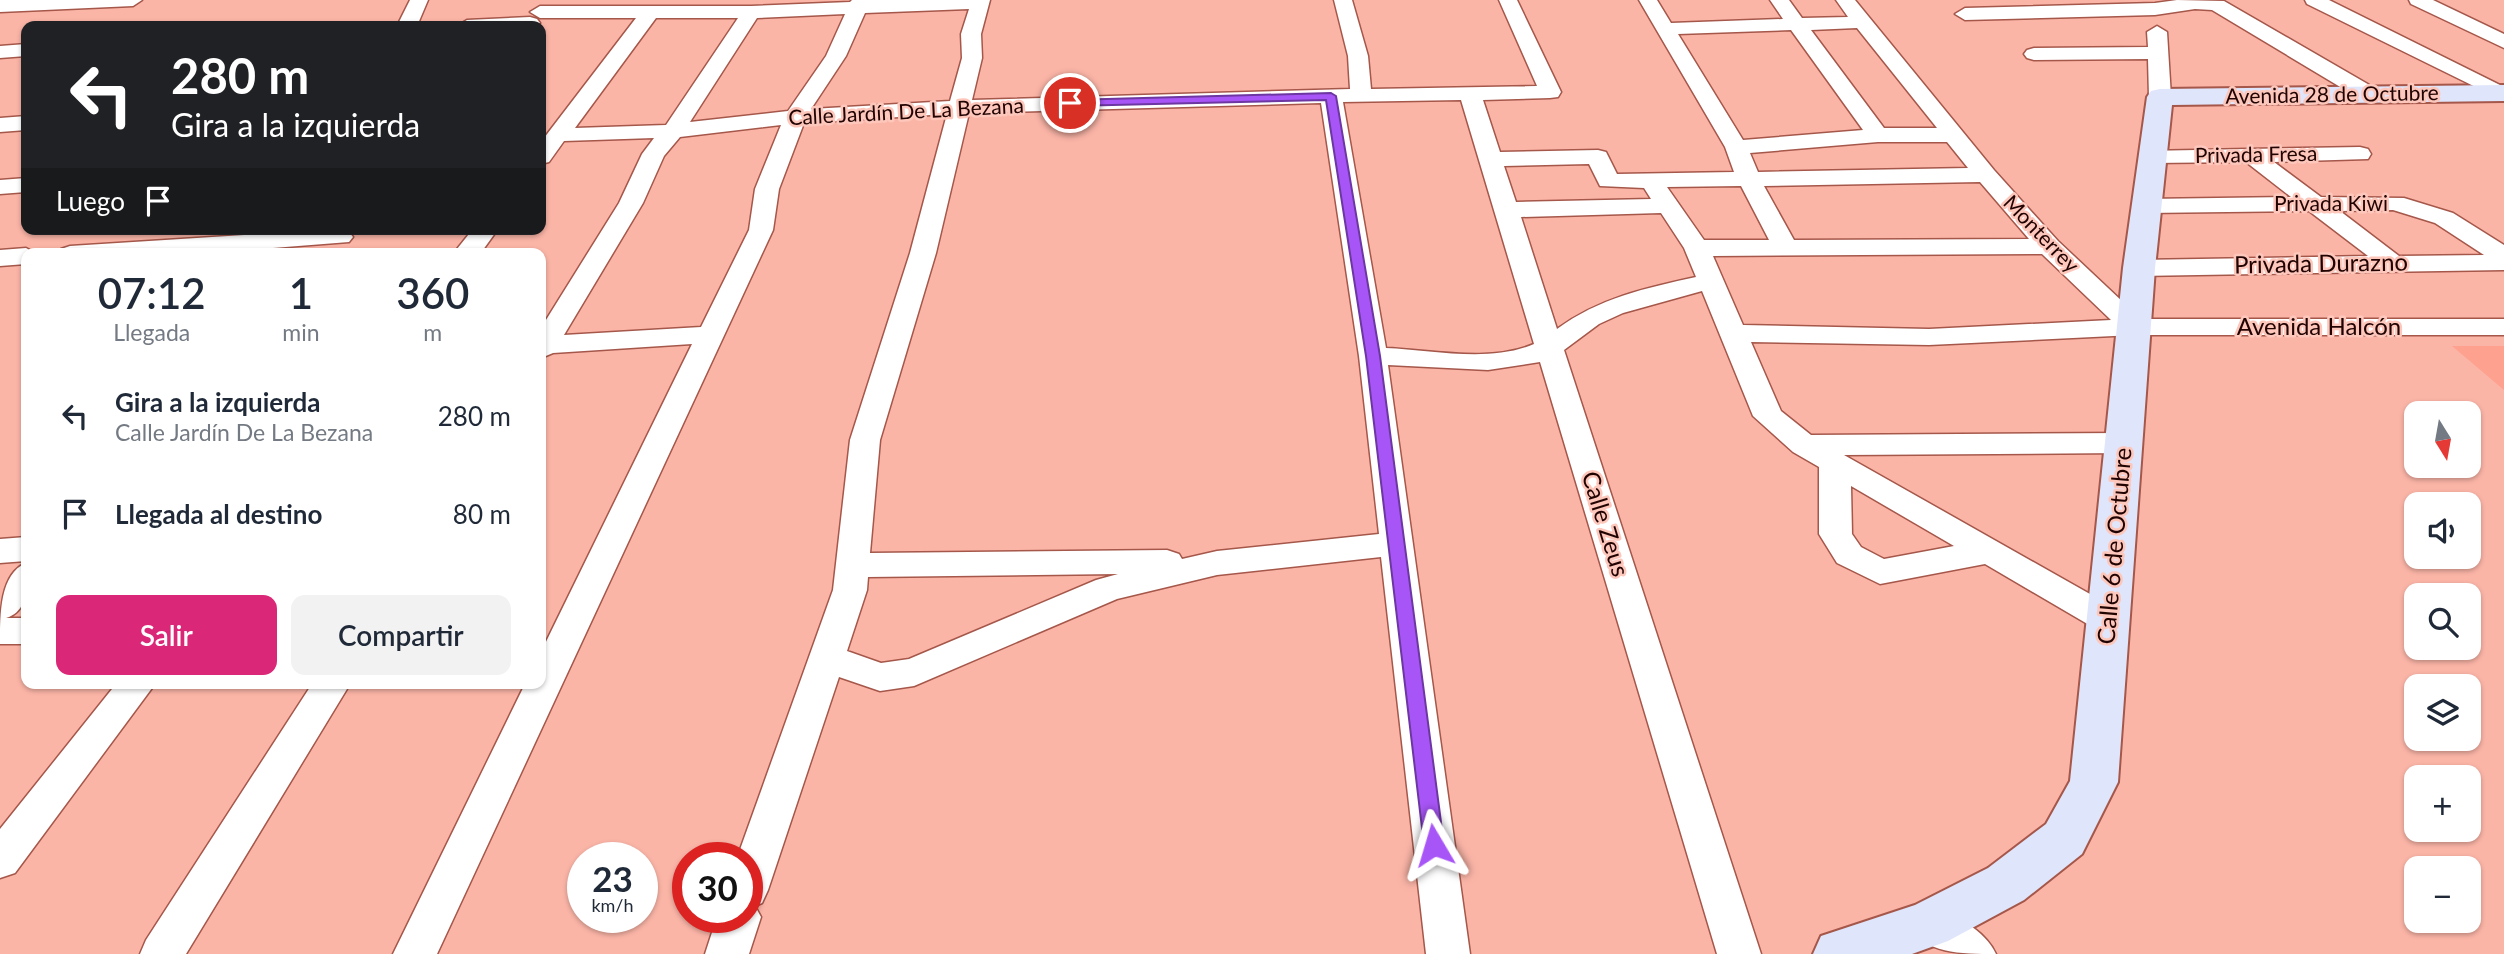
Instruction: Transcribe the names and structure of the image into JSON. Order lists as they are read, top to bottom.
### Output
{
  "streets": {
    "street": [
      "Avenida 28 de Octubre",
      "Calle Jardín De La Bezana",
      "Privada Fresa",
      "Privada Kiwi",
      "Monterrey",
      "Privada Durazno",
      "Avenida Halcón",
      "Calle Zeus",
      "Calle 6 de Octubre"
    ]
  },
  "crossings": [
    ["Avenida 28 de Octubre", "Calle 6 de Octubre"],
    ["Calle Jardín De La Bezana", "Calle Zeus"],
    ["Privada Fresa", "Calle 6 de Octubre"],
    ["Privada Kiwi", "Calle 6 de Octubre"],
    ["Monterrey", "Avenida Halcón"],
    ["Monterrey", "Calle 6 de Octubre"],
    ["Privada Durazno", "Calle 6 de Octubre"],
    ["Avenida Halcón", "Calle 6 de Octubre"]
  ],
  "north": "bottom",
  "page": {
    "turn": ["280 m", "Gira a la izquierda"],
    "then": "Luego",
    "eta": [
      "07:12",
      "Llegada",
      "1",
      "min",
      "360",
      "m"
    ],
    "list": [
      {
        "name": "Gira a la izquierda",
        "note": "Calle Jardín De La Bezana",
        "value": "280 m"
      },
      {
        "name": "Llegada al destino",
        "value": "80 m"
      }
    ],
    "map_buttons": ["+", "−"],
    "buttons": ["Salir", "Compartir"],
    "speed": "23 km/h",
    "limit": "30"
  }
}
